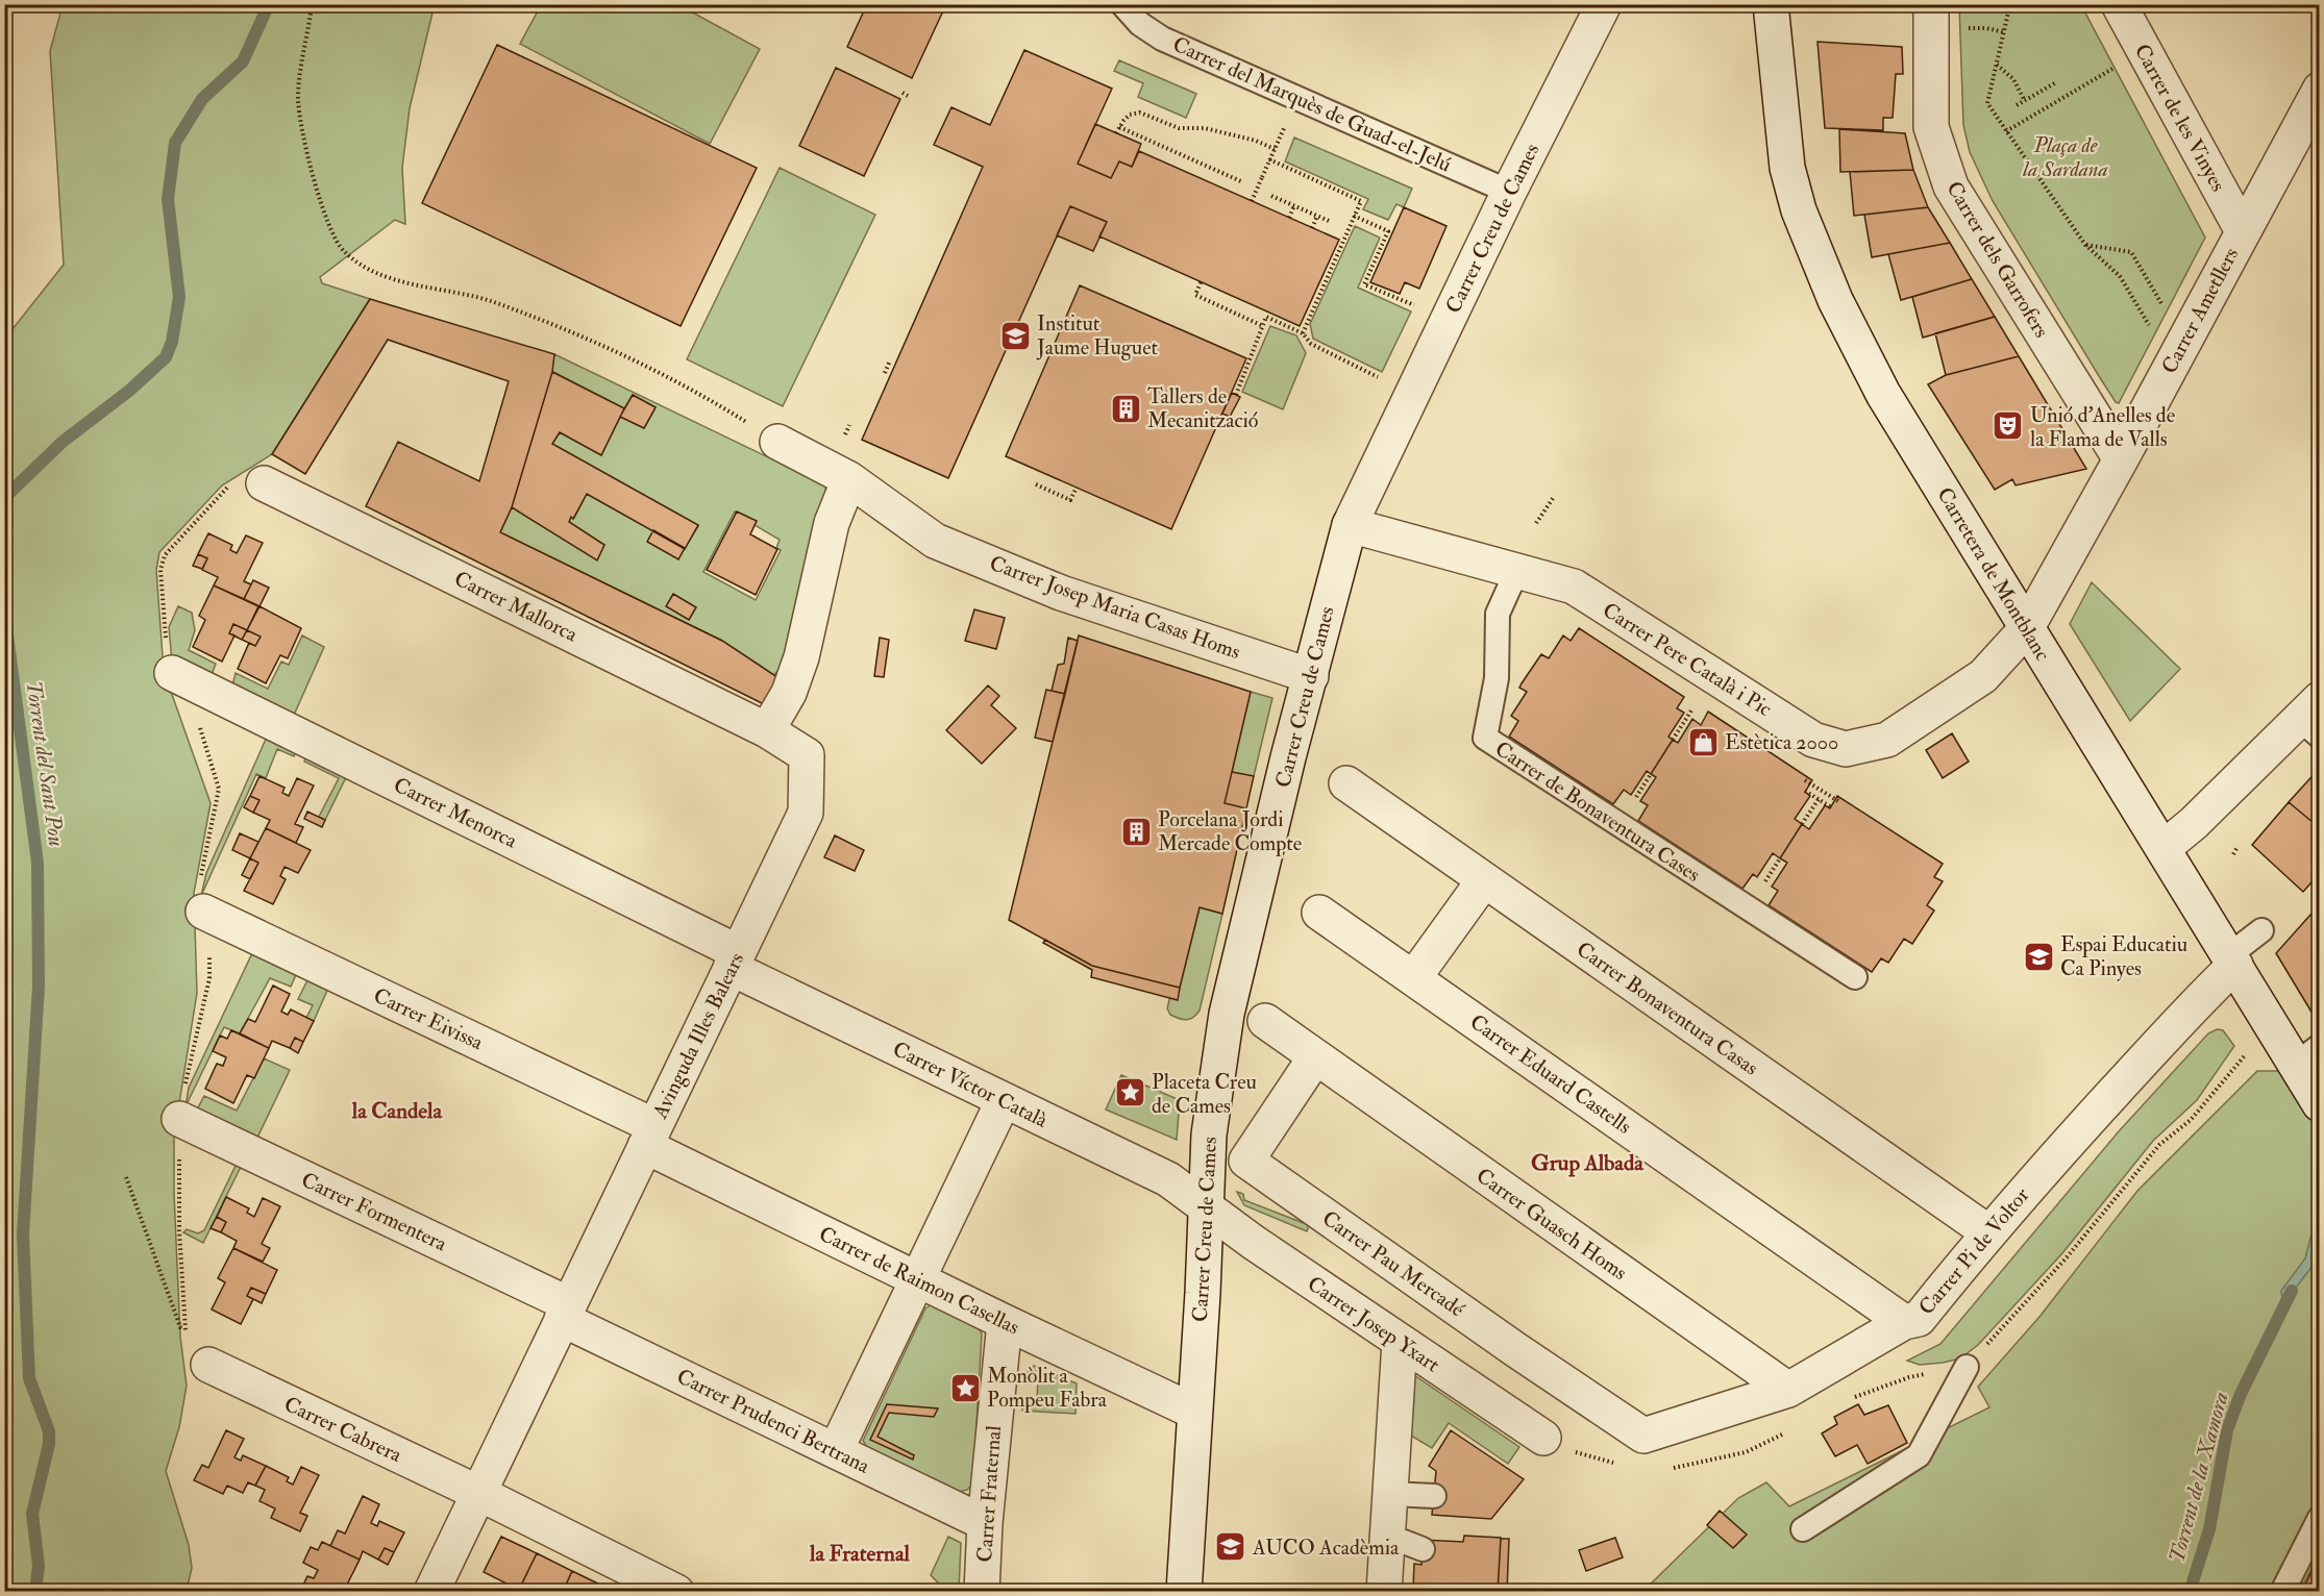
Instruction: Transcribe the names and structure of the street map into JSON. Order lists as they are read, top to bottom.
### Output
{
  "streets": {
    "street": [
      "Carrer de les Vinyes",
      "Carrer Creu de Cames",
      "Carrer dels Garrofers",
      "Carrer Ametllers",
      "Carretera de Montblanc",
      "Carrer Mallorca",
      "Carrer Josep Maria Casas Homs",
      "Carrer Pere Català i Pic",
      "Carrer Menorca",
      "Carrer Bonaventura Casas",
      "Carrer Eivissa",
      "Avinguda Illes Balears",
      "Carrer Eduard Castells",
      "Carrer Víctor Català",
      "Carrer Formentera",
      "Carrer Guasch Homs",
      "Carrer Pi de Voltor",
      "Carrer Pau Mercadé",
      "Carrer de Raimon Casellas",
      "Carrer Josep Yxart",
      "Carrer Prudenci Bertrana",
      "Carrer Cabrera",
      "Carrer Fraternal"
    ],
    "lane": ["Carrer del Marquès de Guad-el-Jelú", "Carrer de Bonaventura Cases"]
  },
  "crossings": [
    ["Carrer del Marquès de Guad-el-Jelú", "Carrer Creu de Cames"],
    ["Carrer de les Vinyes", "Carrer Ametllers"],
    ["Carrer Creu de Cames", "Carrer Josep Maria Casas Homs"],
    ["Carrer Creu de Cames", "Carrer Pere Català i Pic"],
    ["Carrer Creu de Cames", "Carrer Víctor Català"],
    ["Carrer Creu de Cames", "Carrer de Raimon Casellas"],
    ["Carrer Creu de Cames", "Carrer Josep Yxart"],
    ["Carrer dels Garrofers", "Carrer Ametllers"],
    ["Carrer Ametllers", "Carretera de Montblanc"],
    ["Carrer Ametllers", "Carrer Pere Català i Pic"],
    ["Carretera de Montblanc", "Carrer Pere Català i Pic"],
    ["Carretera de Montblanc", "Carrer Pi de Voltor"],
    ["Carrer Mallorca", "Avinguda Illes Balears"],
    ["Carrer Pere Català i Pic", "Carrer de Bonaventura Cases"],
    ["Carrer Menorca", "Avinguda Illes Balears"],
    ["Carrer Menorca", "Carrer Víctor Català"],
    ["Carrer Bonaventura Casas", "Carrer Pi de Voltor"],
    ["Carrer Eivissa", "Avinguda Illes Balears"],
    ["Carrer Eivissa", "Carrer de Raimon Casellas"],
    ["Avinguda Illes Balears", "Carrer Víctor Català"],
    ["Avinguda Illes Balears", "Carrer Formentera"],
    ["Avinguda Illes Balears", "Carrer de Raimon Casellas"],
    ["Avinguda Illes Balears", "Carrer Prudenci Bertrana"],
    ["Avinguda Illes Balears", "Carrer Cabrera"],
    ["Carrer Eduard Castells", "Carrer Pi de Voltor"],
    ["Carrer Víctor Català", "Carrer Josep Yxart"],
    ["Carrer Formentera", "Carrer Prudenci Bertrana"],
    ["Carrer Guasch Homs", "Carrer Pi de Voltor"],
    ["Carrer Guasch Homs", "Carrer Pau Mercadé"],
    ["Carrer Pi de Voltor", "Carrer Pau Mercadé"],
    ["Carrer de Raimon Casellas", "Carrer Fraternal"],
    ["Carrer Prudenci Bertrana", "Carrer Fraternal"]
  ],
  "districts": ["la Candela", "Grup Albada", "la Fraternal"],
  "water": ["Torrent del Sant Pou", "Torrent de la Xamora"],
  "parks": ["Plaça de la Sardana"],
  "places": {
    "school or university": ["Institut Jaume Huguet", "Espai Educatiu Ca Pinyes", "AUCO Acadèmia"],
    "building": ["Tallers de Mecanització", "Porcelana Jordi Mercade Compte"],
    "theatre": ["Unió d'Anelles de la Flama de Valls"],
    "shop": ["Estètica 2000"],
    "place": ["Placeta Creu de Cames", "Monòlit a Pompeu Fabra"]
  }
}
